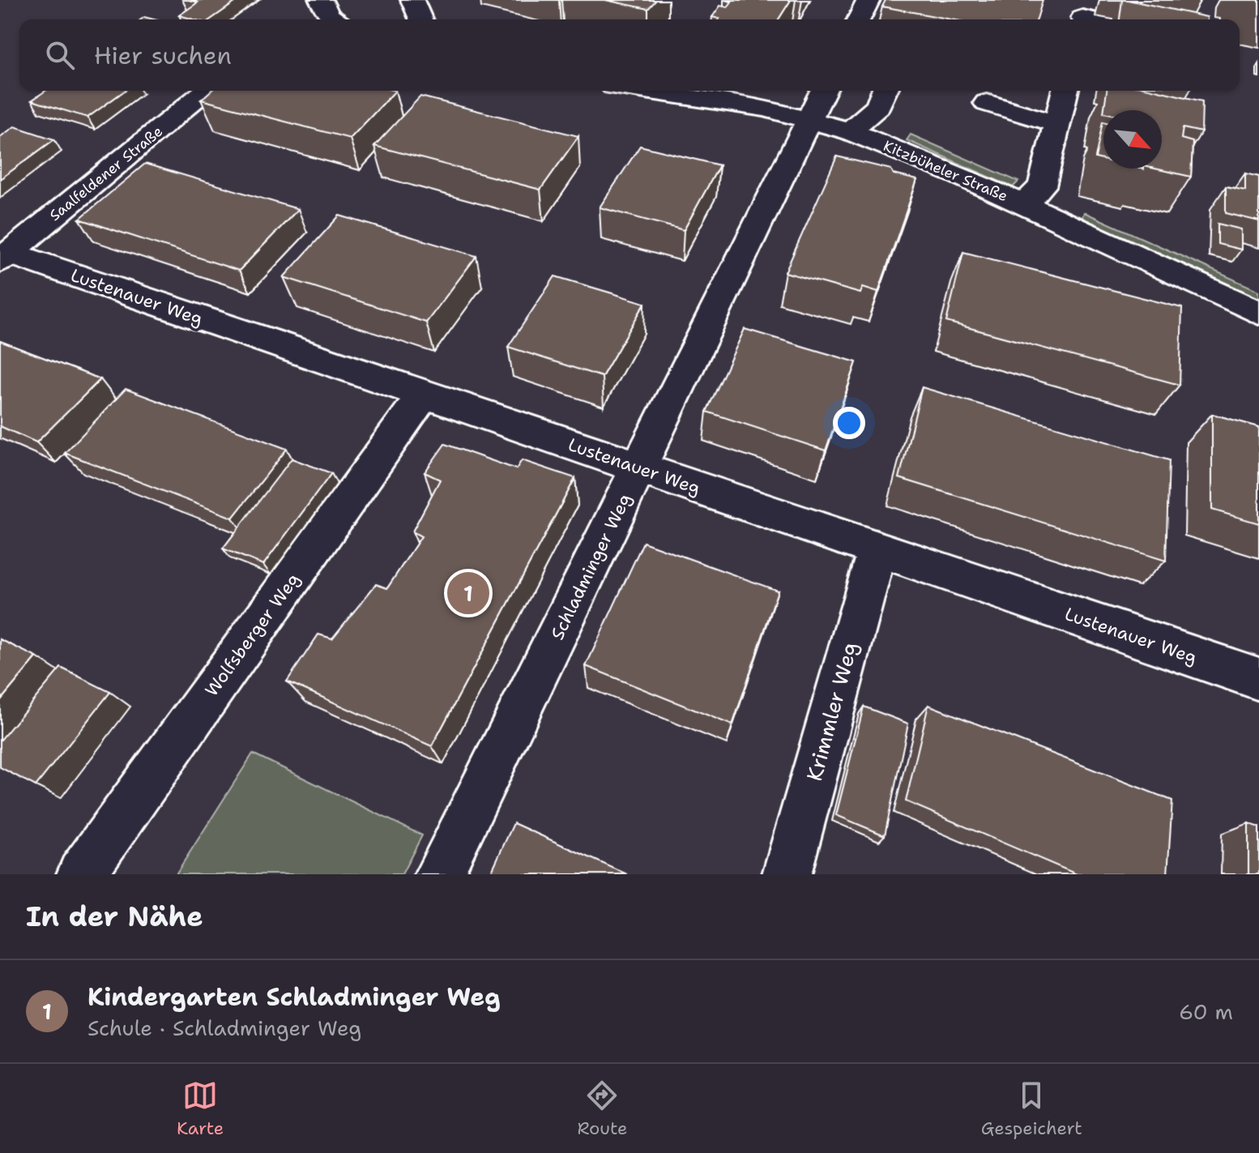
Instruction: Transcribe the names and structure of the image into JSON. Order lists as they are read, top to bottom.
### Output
{
  "streets": {
    "street": [
      "Kitzbüheler Straße",
      "Saalfeldener Straße",
      "Lustenauer Weg",
      "Schladminger Weg",
      "Wolfsberger Weg",
      "Krimmler Weg"
    ]
  },
  "crossings": [
    ["Kitzbüheler Straße", "Schladminger Weg"],
    ["Saalfeldener Straße", "Lustenauer Weg"],
    ["Lustenauer Weg", "Schladminger Weg"],
    ["Lustenauer Weg", "Wolfsberger Weg"],
    ["Lustenauer Weg", "Krimmler Weg"]
  ],
  "north": "bottom right",
  "page": {
    "search": "Hier suchen",
    "pins": "1",
    "heading": "In der Nähe",
    "list": [
      {
        "mark": "1",
        "name": "Kindergarten Schladminger Weg",
        "note": "Schule · Schladminger Weg",
        "value": "60 m"
      }
    ],
    "nav": ["Karte", "Route", "Gespeichert"]
  }
}
